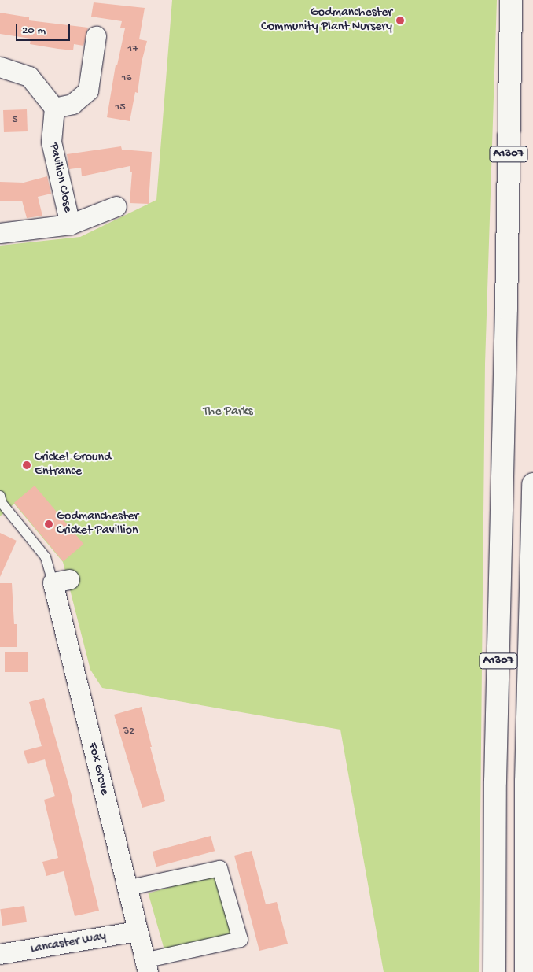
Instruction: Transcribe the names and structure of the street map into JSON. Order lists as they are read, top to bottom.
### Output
{
  "streets": {
    "main road": ["A1307"],
    "street": ["Pavilion Close", "Fox Grove", "Lancaster Way"]
  },
  "crossings": [
    ["Fox Grove", "Lancaster Way"]
  ],
  "parks": ["The Parks"],
  "places": ["Godmanchester Community Plant Nursery", "Cricket Ground Entrance", "Godmanchester Cricket Pavillion"],
  "house_numbers": [
    "17",
    "16",
    "15",
    "5",
    "32"
  ],
  "scale_bar": "20 m"
}
